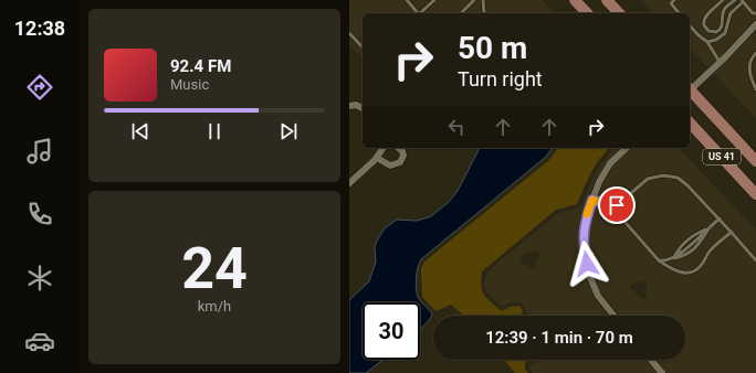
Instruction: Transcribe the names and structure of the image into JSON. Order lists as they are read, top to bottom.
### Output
{
  "streets": {
    "main road": ["US 41"]
  },
  "page": {
    "tabs": "12:38",
    "turn": ["50 m", "Turn right"],
    "song": ["92.4 FM", "Music"],
    "tile": ["24", "km/h"],
    "limit": "30",
    "trip": "12:39 · 1 min · 70 m"
  }
}
